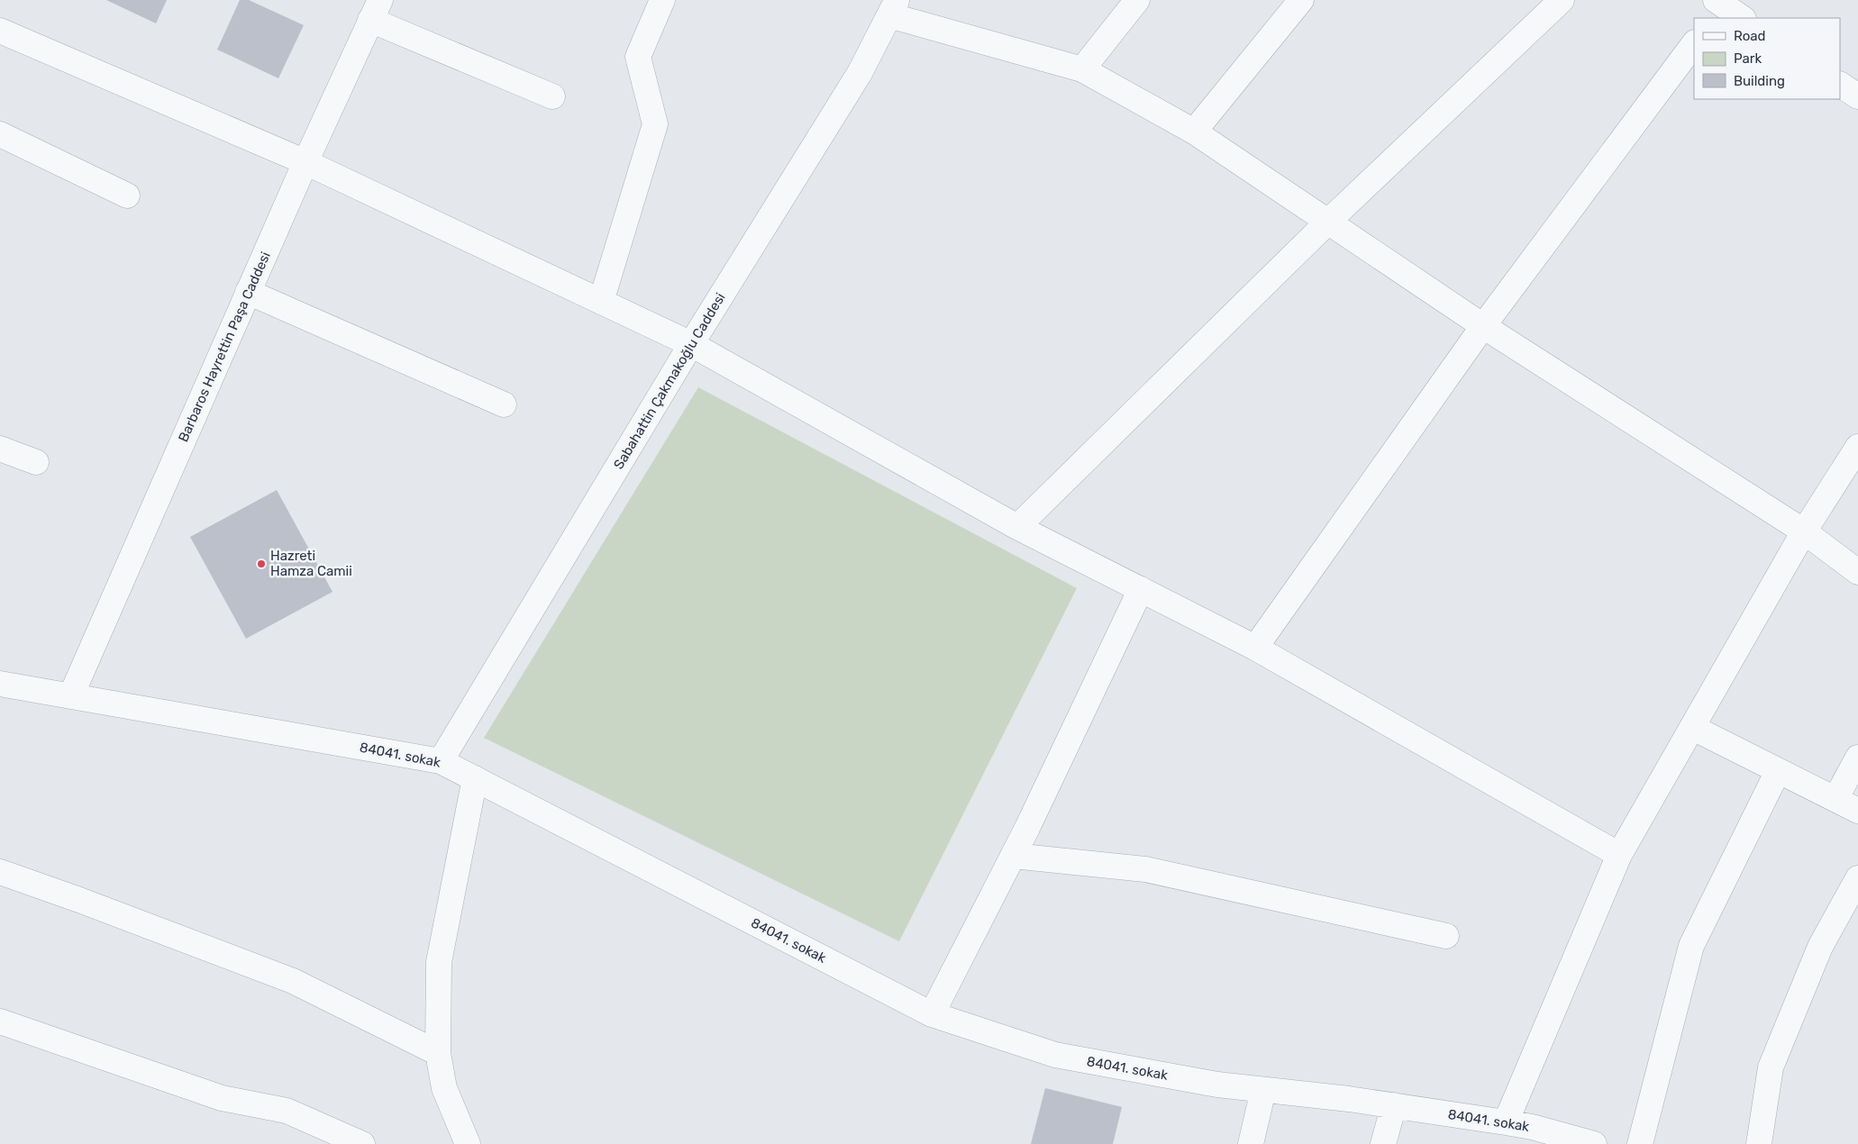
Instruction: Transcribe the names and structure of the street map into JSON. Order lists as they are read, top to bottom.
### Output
{
  "streets": {
    "street": ["Barbaros Hayrettin Paşa Caddesi", "Sabahattin Çakmakoğlu Caddesi", "84041. sokak"]
  },
  "crossings": [
    ["Barbaros Hayrettin Paşa Caddesi", "84041. sokak"],
    ["Sabahattin Çakmakoğlu Caddesi", "84041. sokak"]
  ],
  "places": ["Hazreti Hamza Camii"],
  "legend": ["Road", "Park", "Building"]
}
